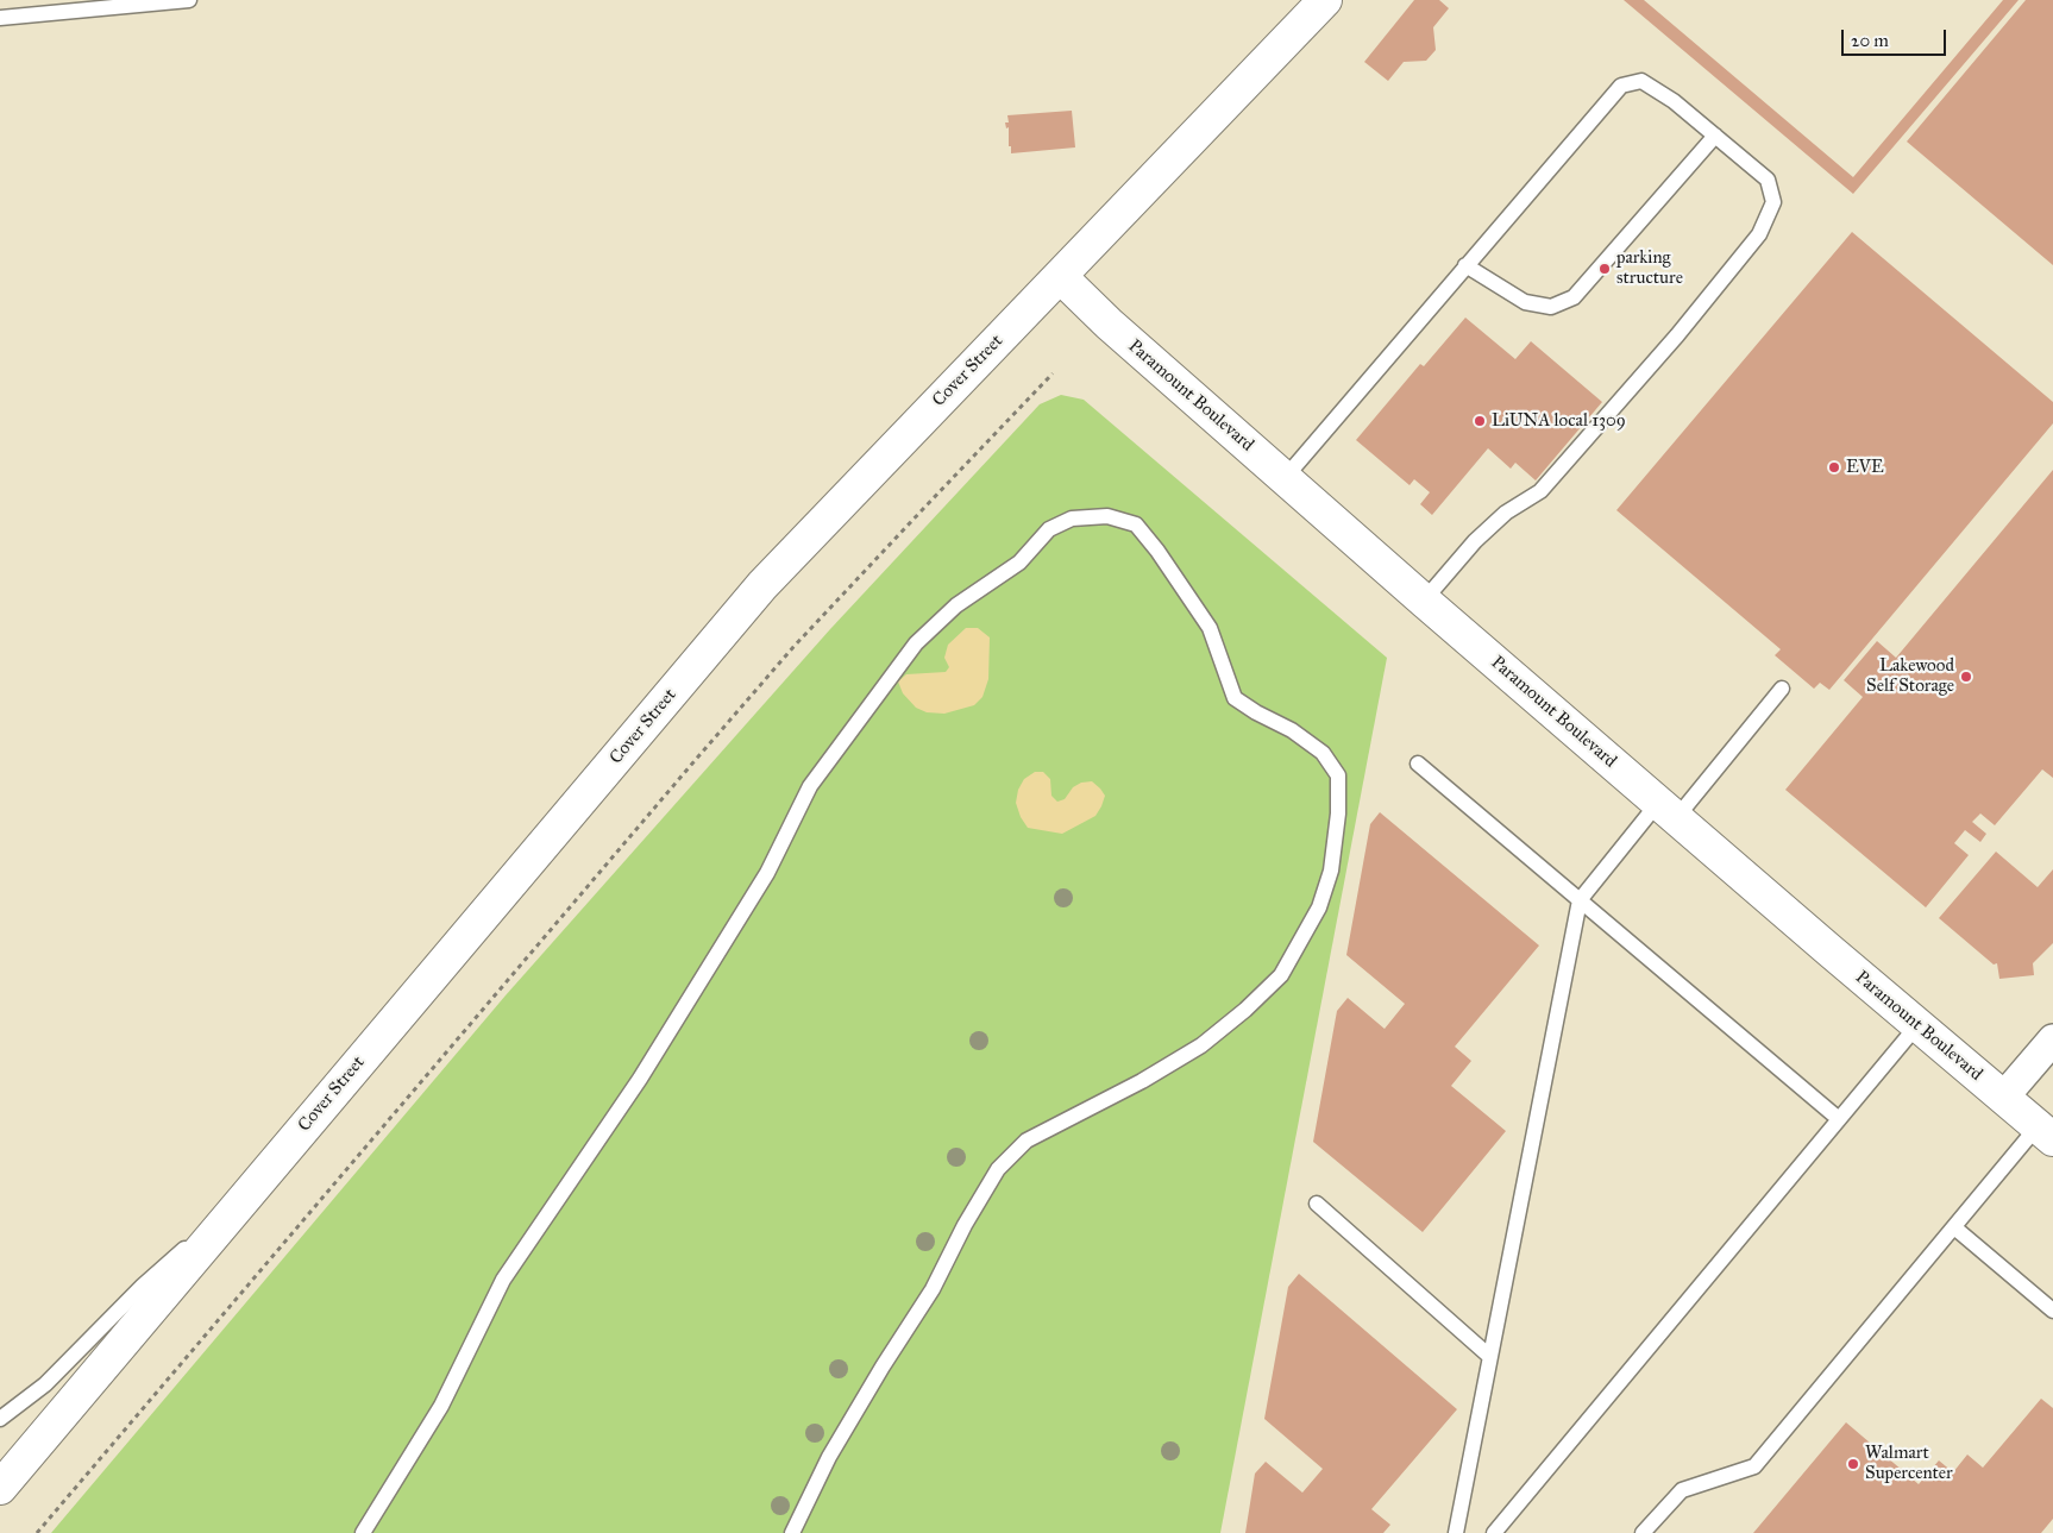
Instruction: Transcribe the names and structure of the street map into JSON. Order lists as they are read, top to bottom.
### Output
{
  "streets": {
    "street": ["Cover Street", "Paramount Boulevard"]
  },
  "crossings": [
    ["Cover Street", "Paramount Boulevard"]
  ],
  "places": [
    "parking structure",
    "LiUNA local 1309",
    "EVE",
    "Lakewood Self Storage",
    "Walmart Supercenter"
  ],
  "scale_bar": "20 m"
}
